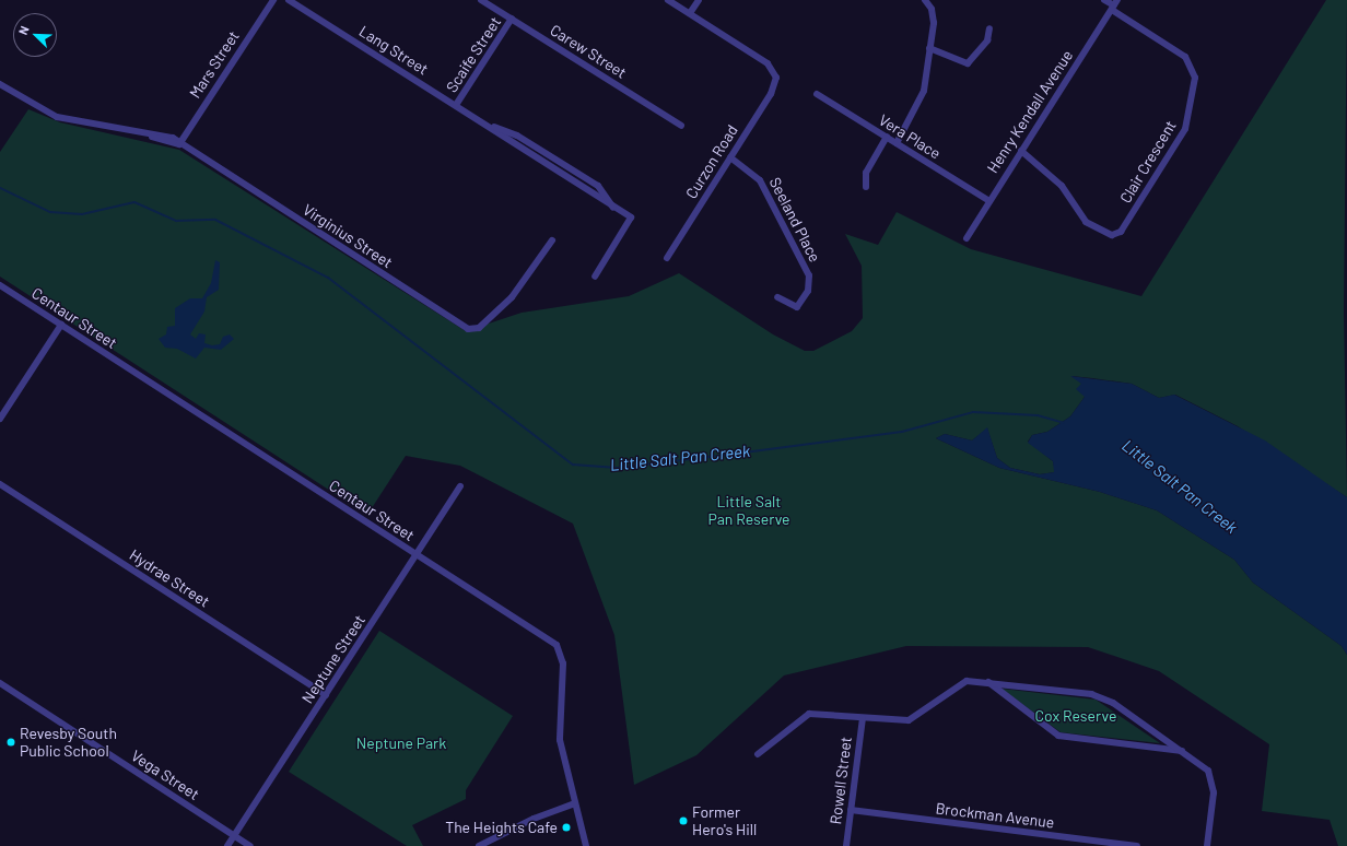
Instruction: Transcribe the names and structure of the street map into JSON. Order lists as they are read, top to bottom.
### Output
{
  "streets": {
    "street": [
      "Lang Street",
      "Carew Street",
      "Scaife Street",
      "Mars Street",
      "Henry Kendall Avenue",
      "Vera Place",
      "Curzon Road",
      "Clair Crescent",
      "Seeland Place",
      "Virginius Street",
      "Centaur Street",
      "Hydrae Street",
      "Neptune Street",
      "Vega Street",
      "Rowell Street",
      "Brockman Avenue"
    ]
  },
  "crossings": [
    ["Lang Street", "Scaife Street"],
    ["Carew Street", "Scaife Street"],
    ["Mars Street", "Virginius Street"],
    ["Henry Kendall Avenue", "Vera Place"],
    ["Henry Kendall Avenue", "Clair Crescent"],
    ["Curzon Road", "Seeland Place"],
    ["Centaur Street", "Neptune Street"],
    ["Hydrae Street", "Neptune Street"],
    ["Neptune Street", "Vega Street"],
    ["Rowell Street", "Brockman Avenue"]
  ],
  "water": ["Little Salt Pan Creek"],
  "parks": ["Little Salt Pan Reserve", "Cox Reserve", "Neptune Park"],
  "places": ["Revesby South Public School", "Former Hero's Hill", "The Heights Cafe"],
  "north": "top left"
}
